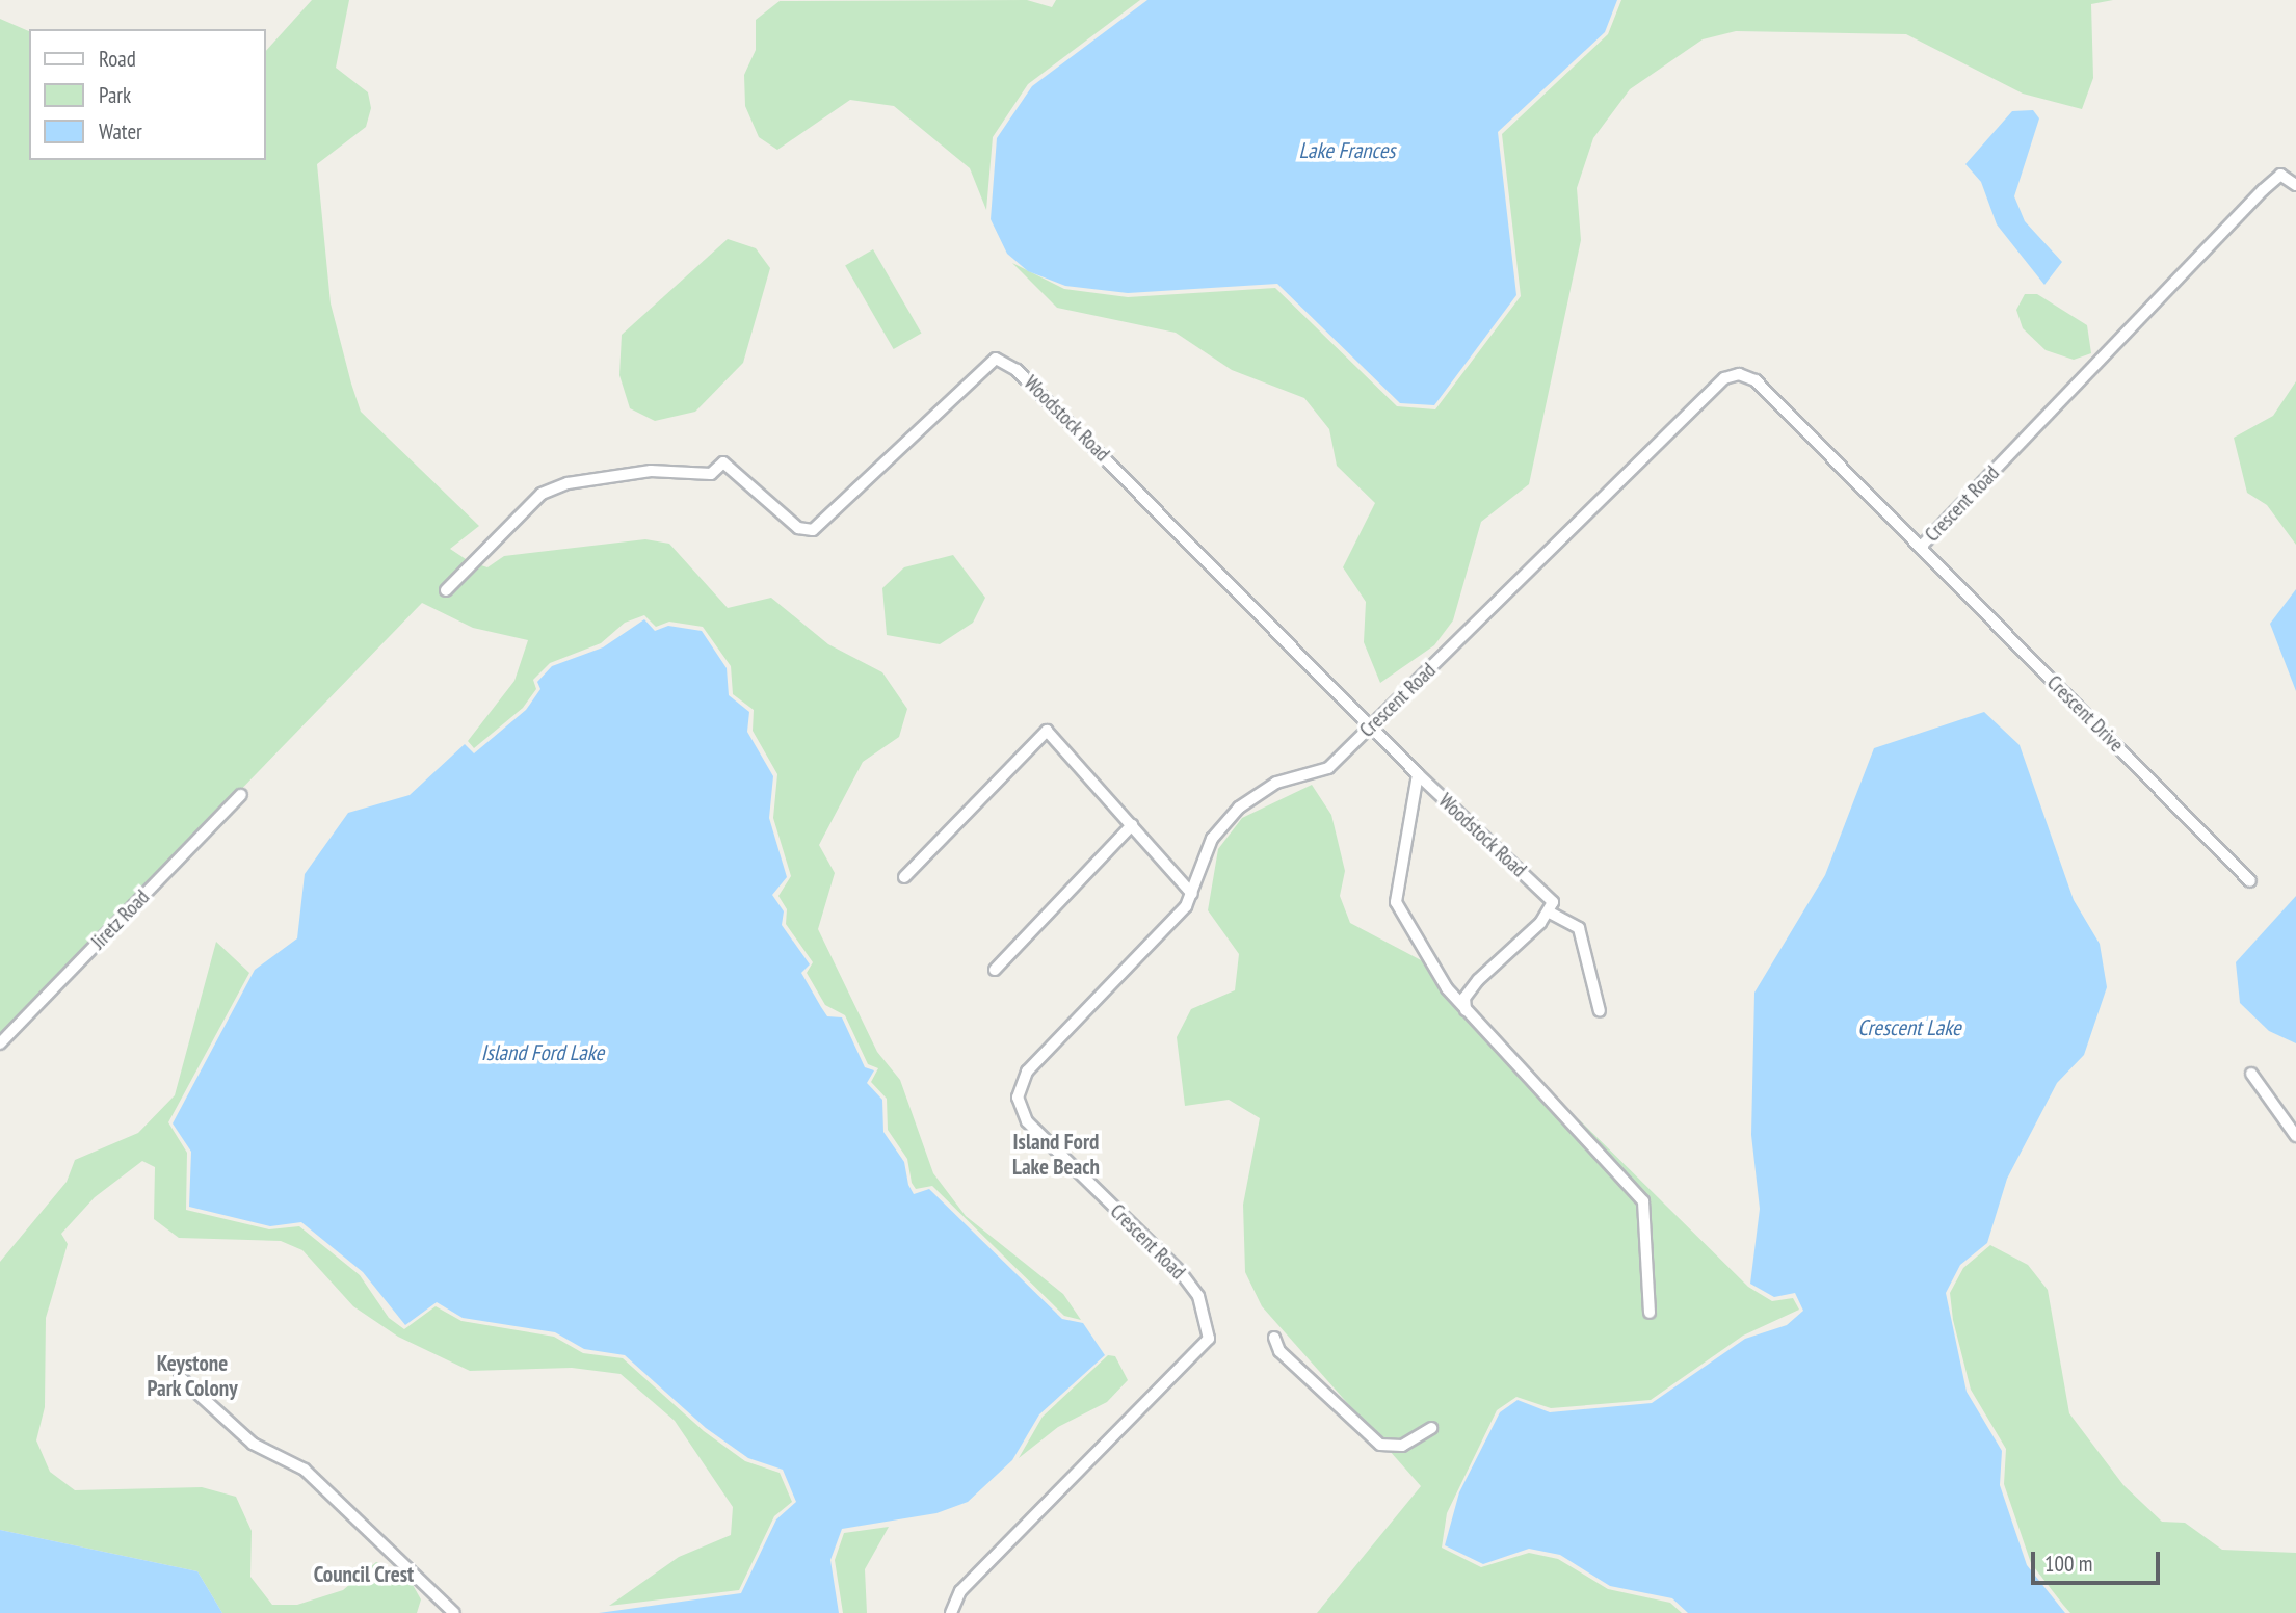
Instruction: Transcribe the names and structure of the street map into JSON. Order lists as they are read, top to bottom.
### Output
{
  "streets": {
    "street": [
      "Woodstock Road",
      "Crescent Road",
      "Crescent Drive",
      "Jiretz Road"
    ]
  },
  "crossings": [
    ["Woodstock Road", "Crescent Road"],
    ["Crescent Road", "Crescent Drive"]
  ],
  "districts": ["Island Ford Lake Beach", "Keystone Park Colony", "Council Crest"],
  "water": ["Lake Frances", "Crescent Lake", "Island Ford Lake"],
  "legend": ["Road", "Park", "Water"],
  "scale_bar": "100 m"
}
